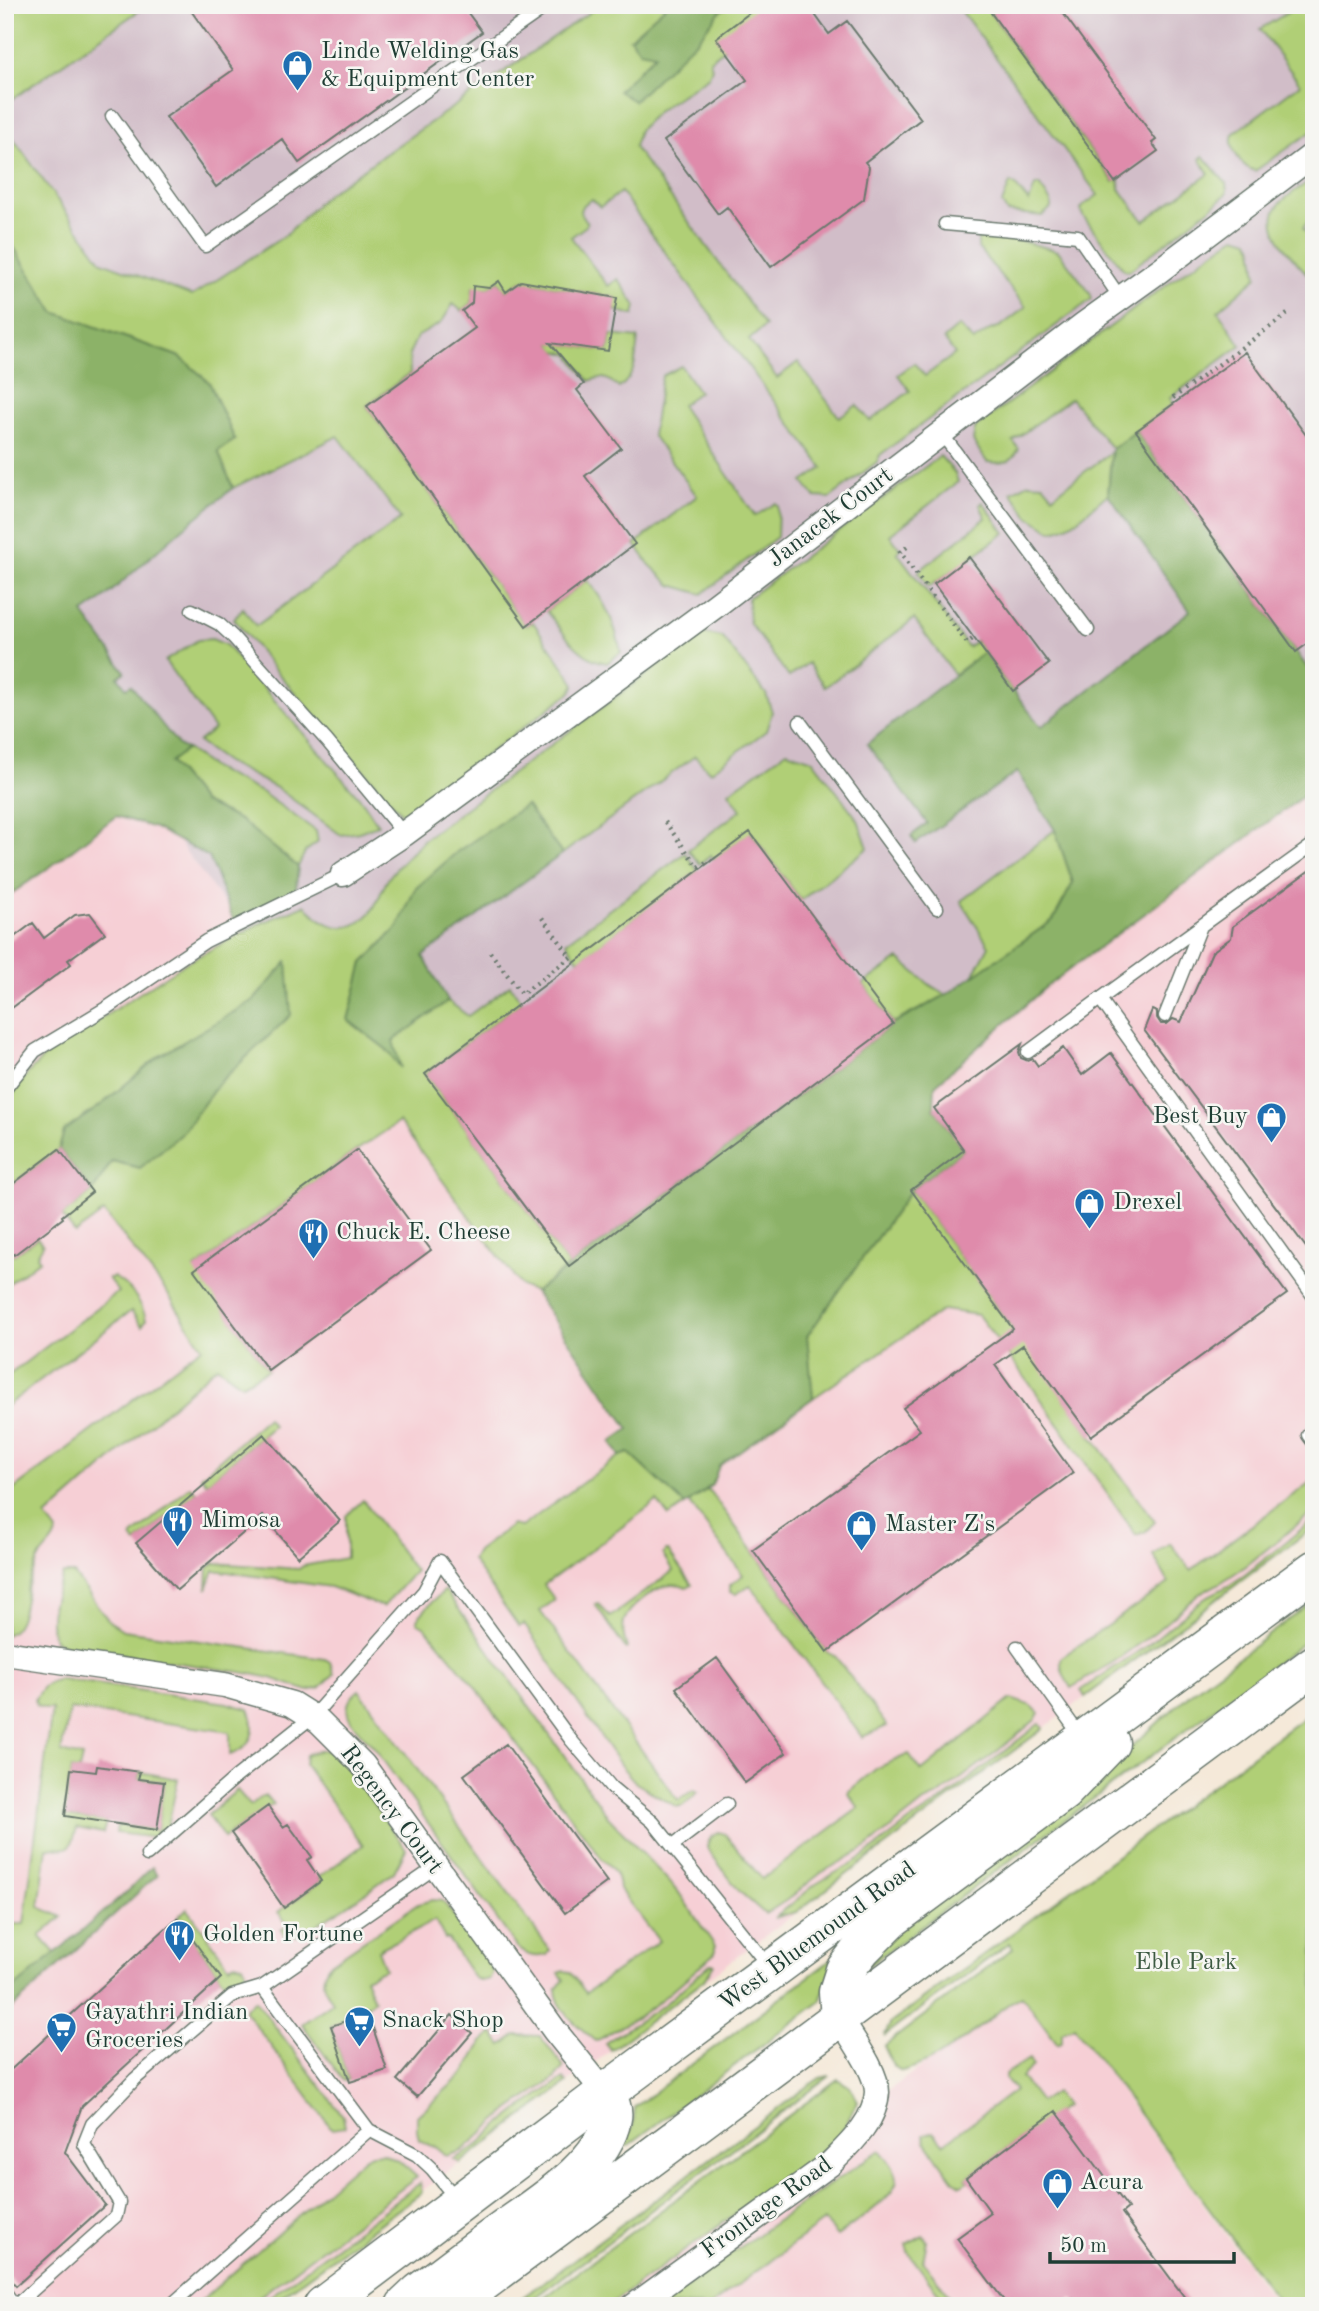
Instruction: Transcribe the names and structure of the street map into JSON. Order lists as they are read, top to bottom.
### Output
{
  "streets": {
    "main road": ["West Bluemound Road"],
    "street": ["Janacek Court", "Regency Court", "Frontage Road"]
  },
  "crossings": [
    ["Regency Court", "West Bluemound Road"]
  ],
  "parks": ["Eble Park"],
  "places": {
    "shop": [
      "Linde Welding Gas & Equipment Center",
      "Best Buy",
      "Drexel",
      "Master Z's",
      "Acura"
    ],
    "restaurant": ["Chuck E. Cheese", "Mimosa", "Golden Fortune"],
    "supermarket": ["Snack Shop", "Gayathri Indian Groceries"]
  },
  "scale_bar": "50 m"
}
